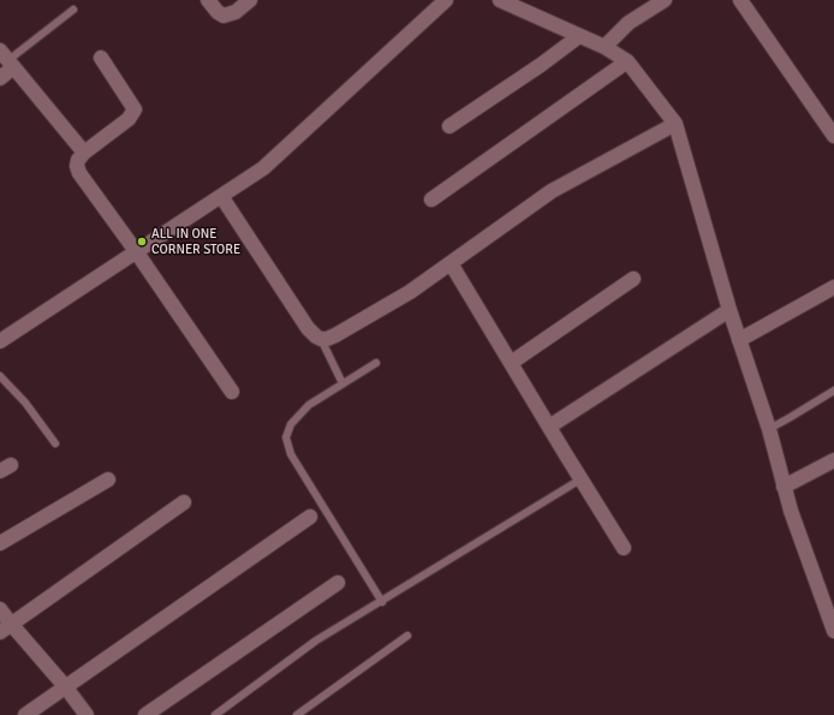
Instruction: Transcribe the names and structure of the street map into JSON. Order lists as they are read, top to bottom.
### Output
{
  "places": ["ALL IN ONE CORNER STORE"]
}
